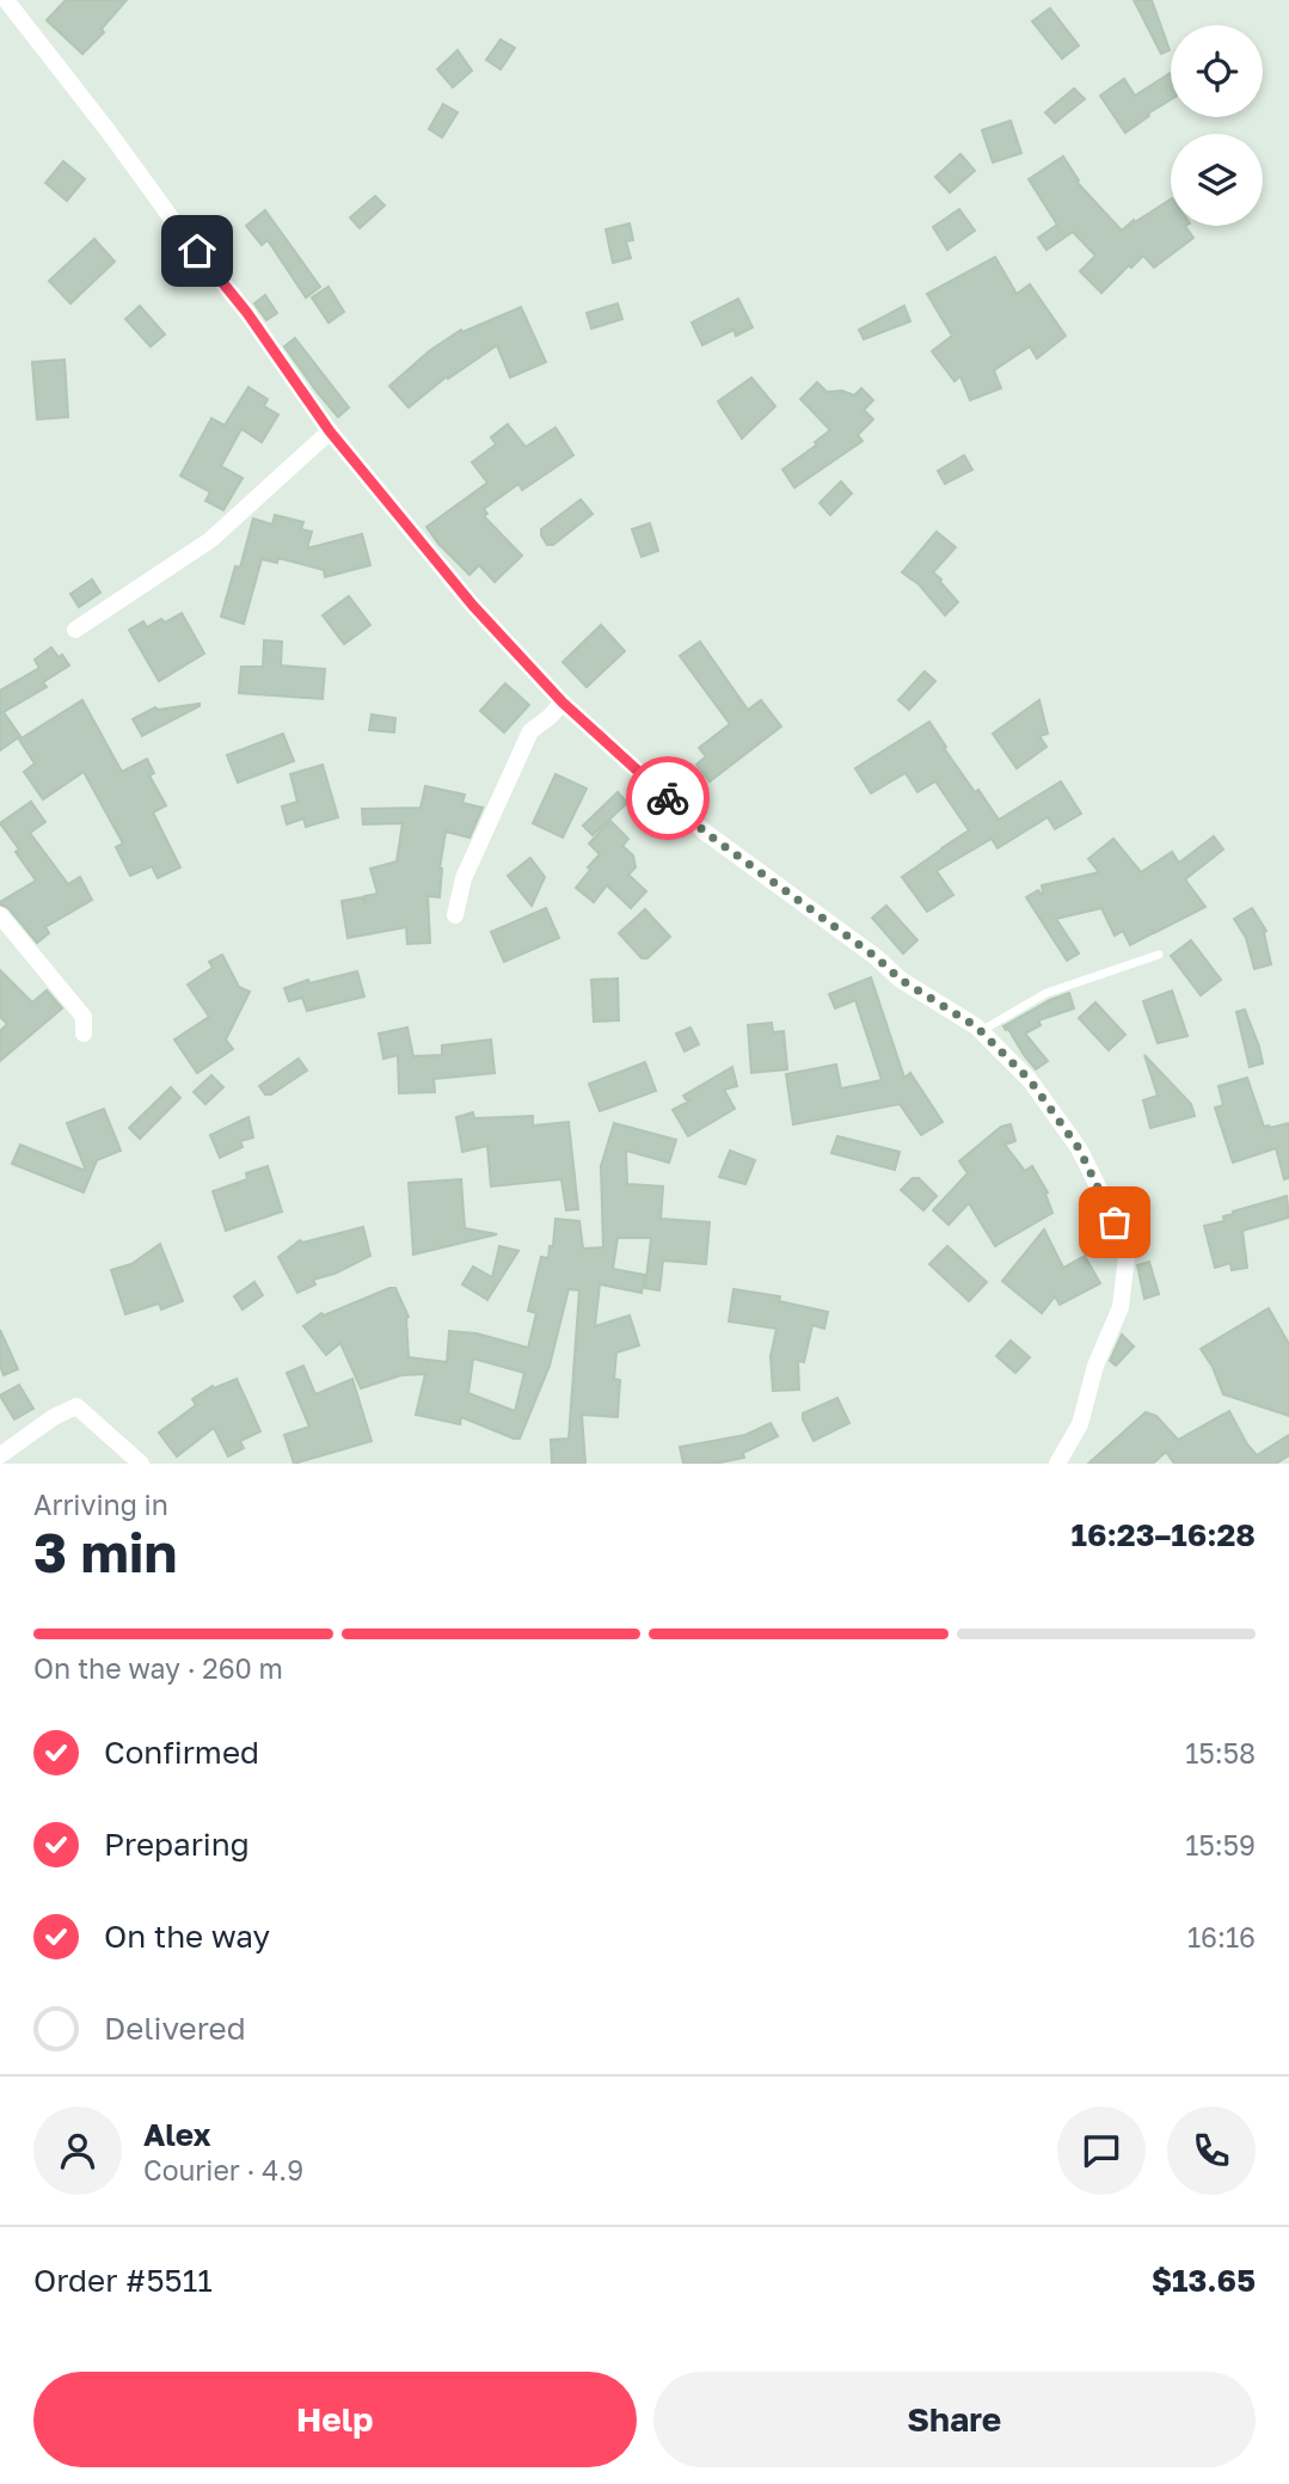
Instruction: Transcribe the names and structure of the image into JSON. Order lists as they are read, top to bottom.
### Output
{
  "page": {
    "heading": ["3 min", "Arriving in", "16:23–16:28"],
    "panel": [
      "Alex",
      "Courier · 4.9",
      "Order #5511",
      "$13.65"
    ],
    "bar": "On the way · 260 m",
    "list": [
      ["Confirmed", "15:58"],
      ["Preparing", "15:59"],
      ["On the way", "16:16"],
      "Delivered"
    ],
    "buttons": ["Help", "Share"]
  }
}
